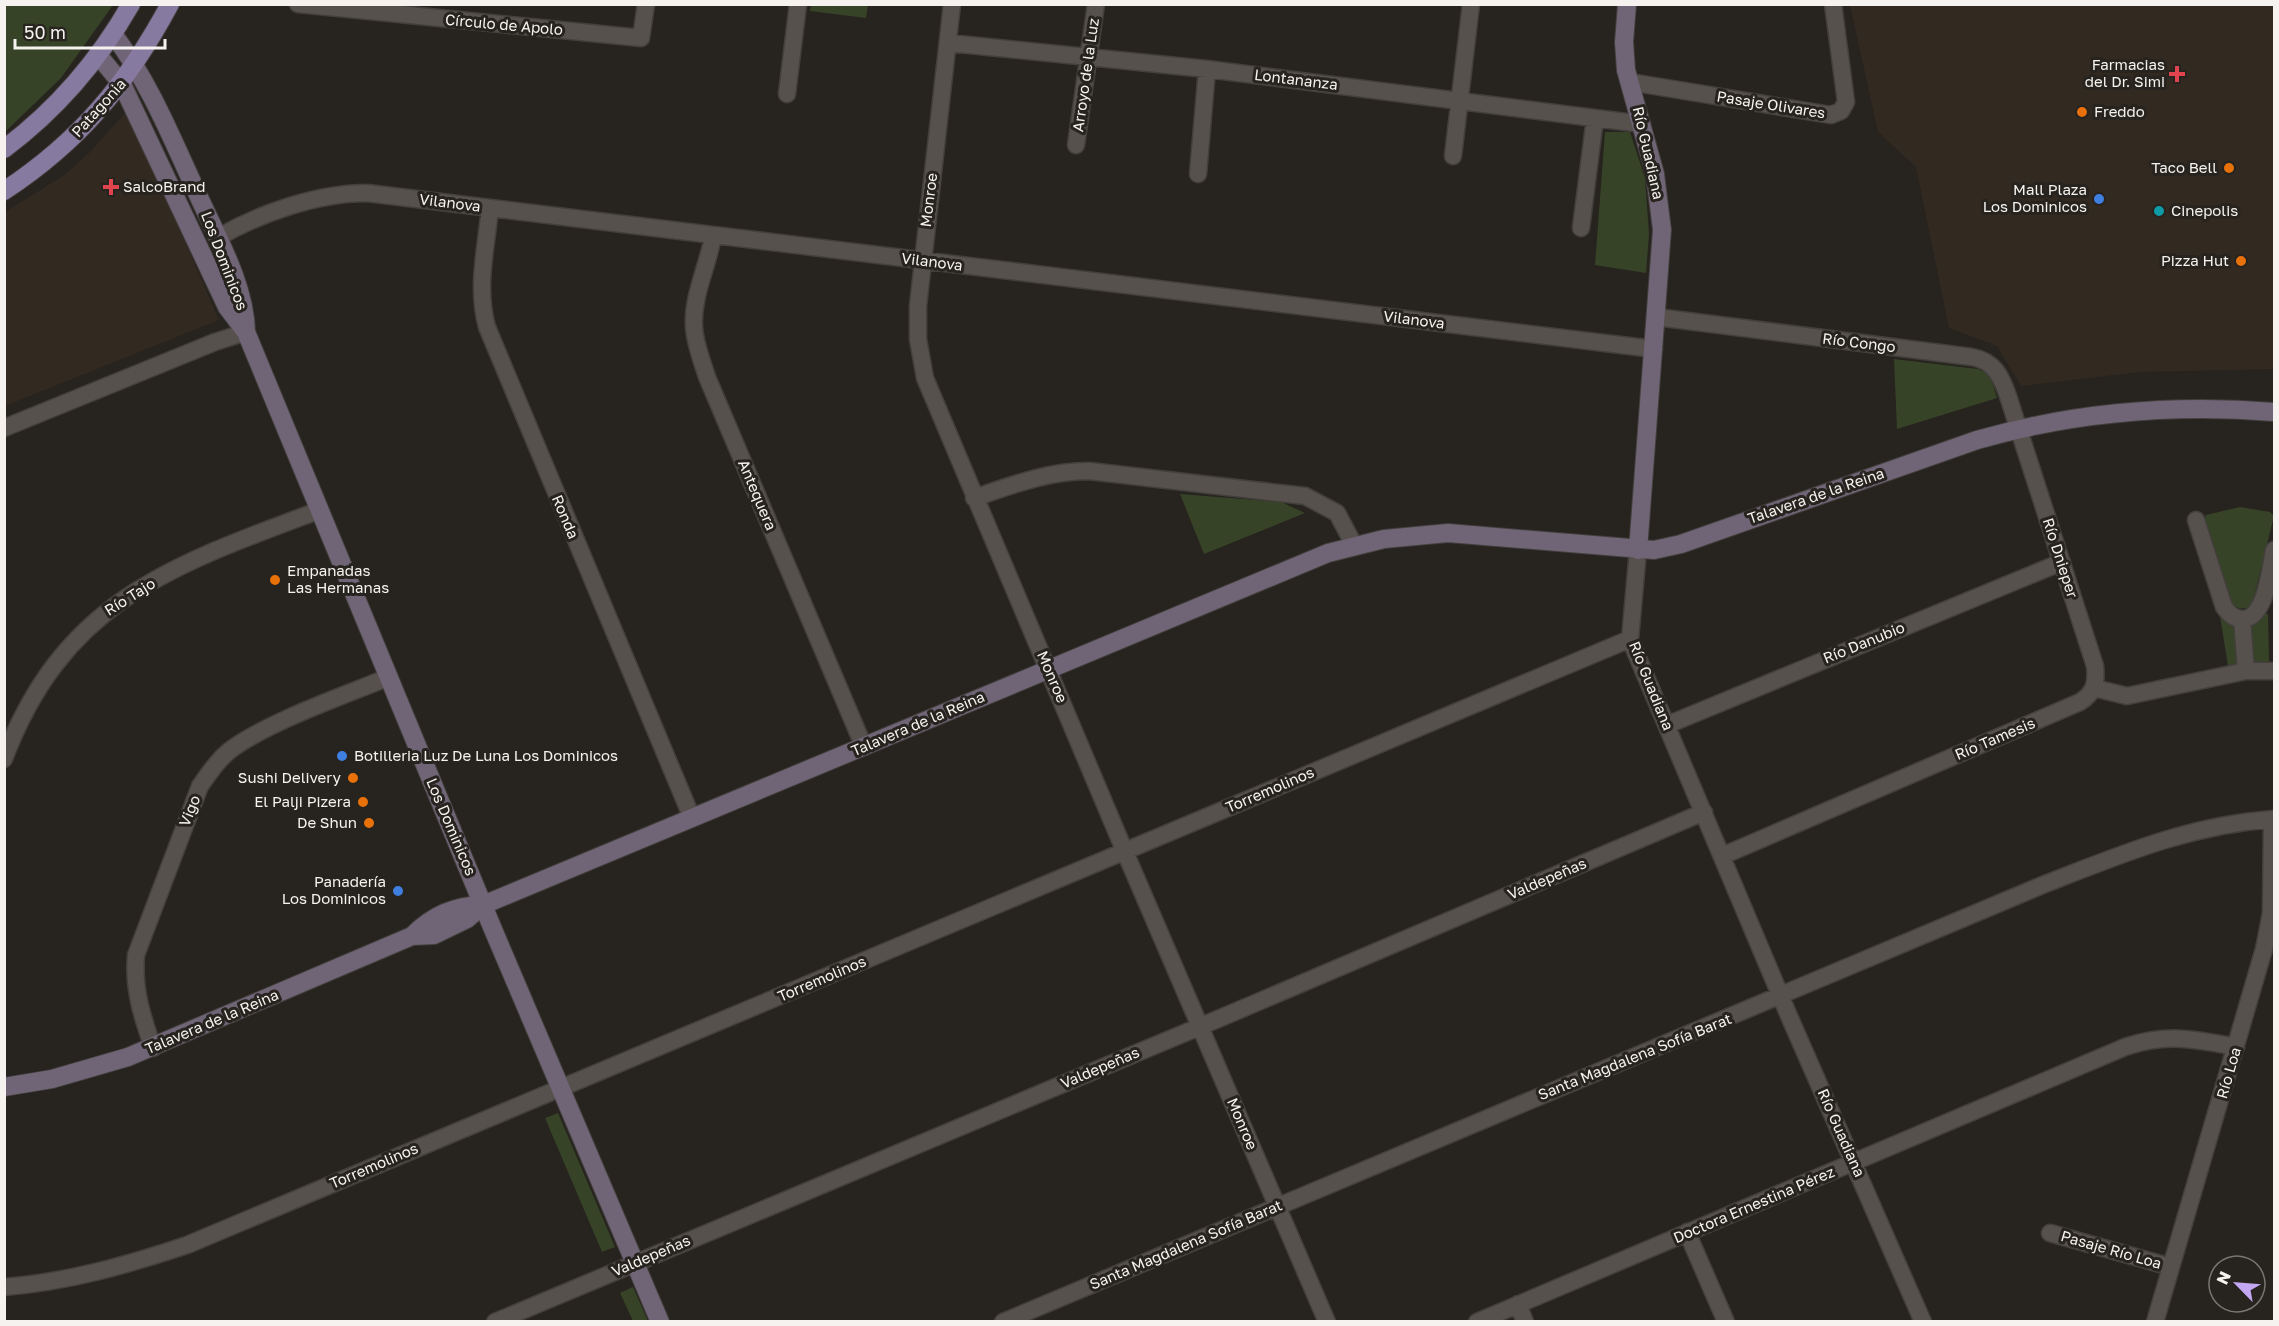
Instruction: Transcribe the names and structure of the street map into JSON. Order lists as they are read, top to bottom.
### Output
{
  "streets": {
    "main road": ["Patagonia"],
    "street": [
      "Círculo de Apolo",
      "Arroyo de la Luz",
      "Lontananza",
      "Pasaje Olivares",
      "Río Guadiana",
      "Monroe",
      "Vilanova",
      "Los Dominicos",
      "Río Congo",
      "Antequera",
      "Talavera de la Reina",
      "Ronda",
      "Río Dnieper",
      "Río Tajo",
      "Río Danubio",
      "Río Tamesis",
      "Torremolinos",
      "Vigo",
      "Valdepeñas",
      "Santa Magdalena Sofía Barat",
      "Río Loa",
      "Doctora Ernestina Pérez",
      "Pasaje Río Loa"
    ]
  },
  "crossings": [
    ["Arroyo de la Luz", "Lontananza"],
    ["Lontananza", "Río Guadiana"],
    ["Lontananza", "Monroe"],
    ["Pasaje Olivares", "Río Guadiana"],
    ["Patagonia", "Los Dominicos"],
    ["Río Guadiana", "Vilanova"],
    ["Río Guadiana", "Río Congo"],
    ["Río Guadiana", "Talavera de la Reina"],
    ["Río Guadiana", "Río Danubio"],
    ["Río Guadiana", "Río Tamesis"],
    ["Río Guadiana", "Torremolinos"],
    ["Río Guadiana", "Valdepeñas"],
    ["Río Guadiana", "Santa Magdalena Sofía Barat"],
    ["Río Guadiana", "Doctora Ernestina Pérez"],
    ["Monroe", "Vilanova"],
    ["Monroe", "Talavera de la Reina"],
    ["Monroe", "Torremolinos"],
    ["Monroe", "Valdepeñas"],
    ["Monroe", "Santa Magdalena Sofía Barat"],
    ["Vilanova", "Los Dominicos"],
    ["Vilanova", "Antequera"],
    ["Vilanova", "Ronda"],
    ["Los Dominicos", "Talavera de la Reina"],
    ["Los Dominicos", "Río Tajo"],
    ["Los Dominicos", "Torremolinos"],
    ["Los Dominicos", "Vigo"],
    ["Los Dominicos", "Valdepeñas"],
    ["Río Congo", "Talavera de la Reina"],
    ["Río Congo", "Río Dnieper"],
    ["Antequera", "Talavera de la Reina"],
    ["Talavera de la Reina", "Ronda"],
    ["Talavera de la Reina", "Río Dnieper"],
    ["Talavera de la Reina", "Vigo"],
    ["Río Dnieper", "Río Danubio"],
    ["Río Dnieper", "Río Tamesis"],
    ["Santa Magdalena Sofía Barat", "Río Loa"],
    ["Río Loa", "Doctora Ernestina Pérez"],
    ["Río Loa", "Pasaje Río Loa"]
  ],
  "places": {
    "health": ["Farmacias del Dr. Simi", "SalcoBrand"],
    "other": [
      "Freddo",
      "Taco Bell",
      "Mall Plaza Los Dominicos",
      "Cinepolis",
      "Pizza Hut",
      "Empanadas Las Hermanas",
      "Botilleria Luz De Luna Los Dominicos",
      "Sushi Delivery",
      "El Palji Pizera",
      "De Shun",
      "Panadería Los Dominicos"
    ]
  },
  "scale_bar": "50 m",
  "north": "top left"
}
